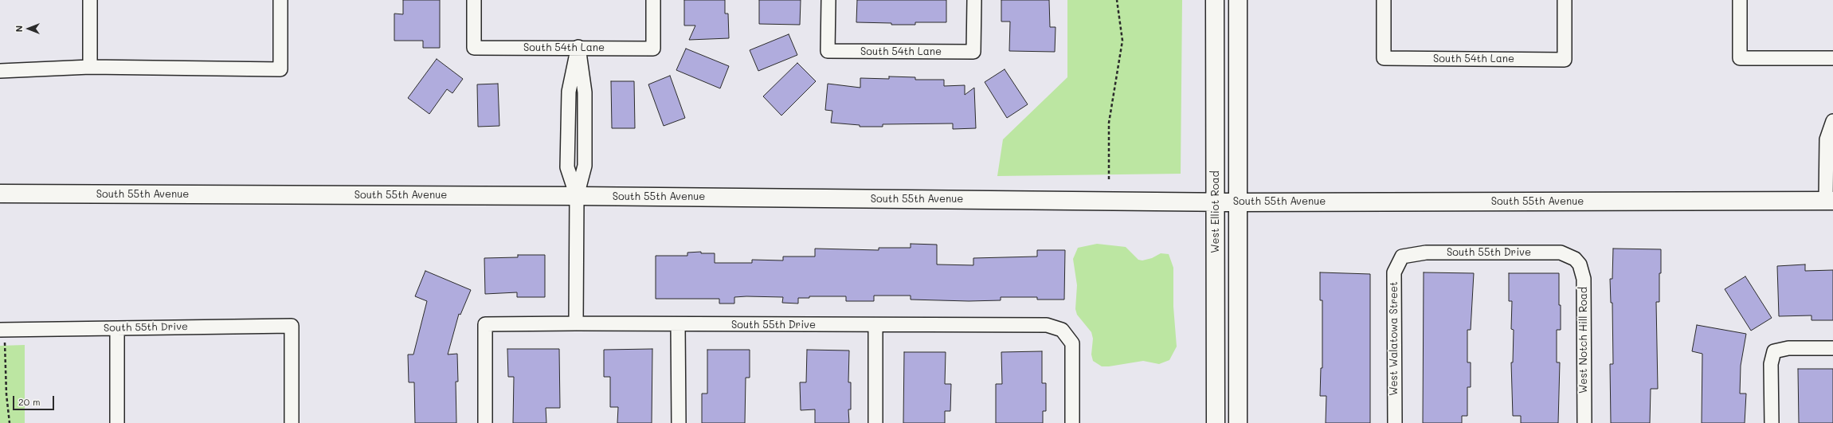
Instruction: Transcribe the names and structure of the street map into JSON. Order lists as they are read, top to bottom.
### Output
{
  "streets": {
    "street": [
      "South 54th Lane",
      "South 55th Avenue",
      "West Elliot Road",
      "South 55th Drive",
      "West Walatowa Street",
      "West Notch Hill Road"
    ]
  },
  "crossings": [
    ["South 55th Avenue", "West Elliot Road"],
    ["South 55th Drive", "West Walatowa Street"],
    ["South 55th Drive", "West Notch Hill Road"]
  ],
  "scale_bar": "20 m",
  "north": "left"
}
